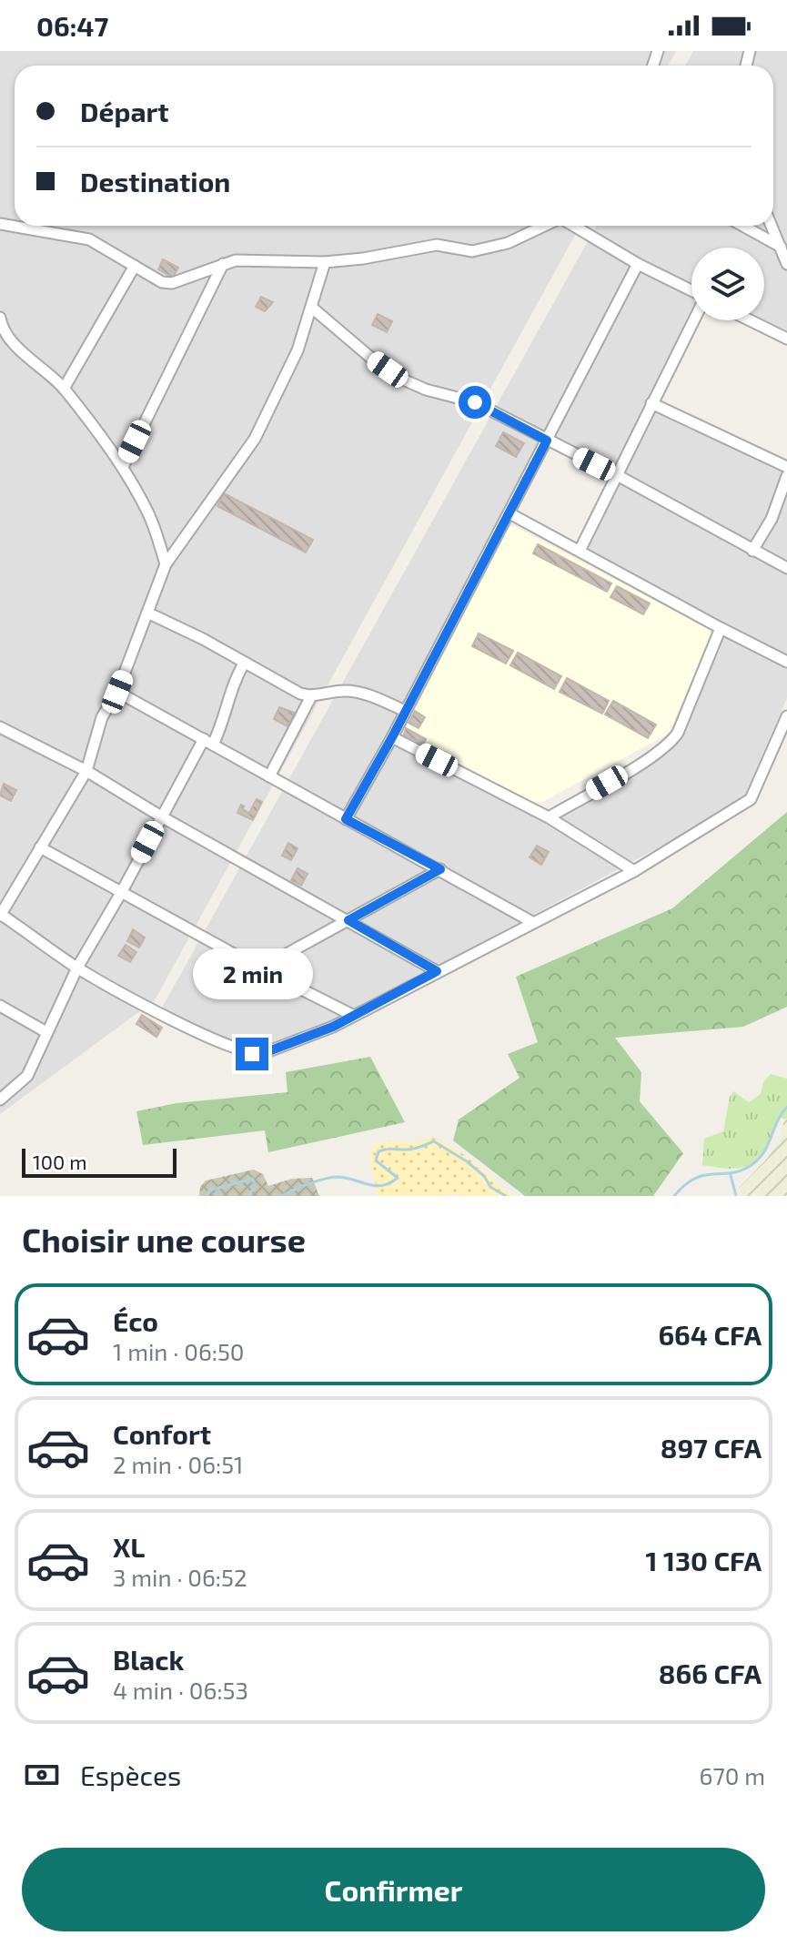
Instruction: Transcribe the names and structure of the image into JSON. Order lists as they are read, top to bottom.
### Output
{
  "scale_bar": "100 m",
  "page": {
    "status": "06:47",
    "banner": ["Départ", "Destination"],
    "bubble": "2 min",
    "scale": "100 m",
    "heading": "Choisir une course",
    "list": [
      {
        "name": "Éco",
        "note": "1 min · 06:50",
        "value": "664 CFA"
      },
      {
        "name": "Confort",
        "note": "2 min · 06:51",
        "value": "897 CFA"
      },
      {
        "name": "XL",
        "note": "3 min · 06:52",
        "value": "1 130 CFA"
      },
      {
        "name": "Black",
        "note": "4 min · 06:53",
        "value": "866 CFA"
      }
    ],
    "pay": ["Espèces", "670 m"],
    "buttons": "Confirmer"
  }
}
